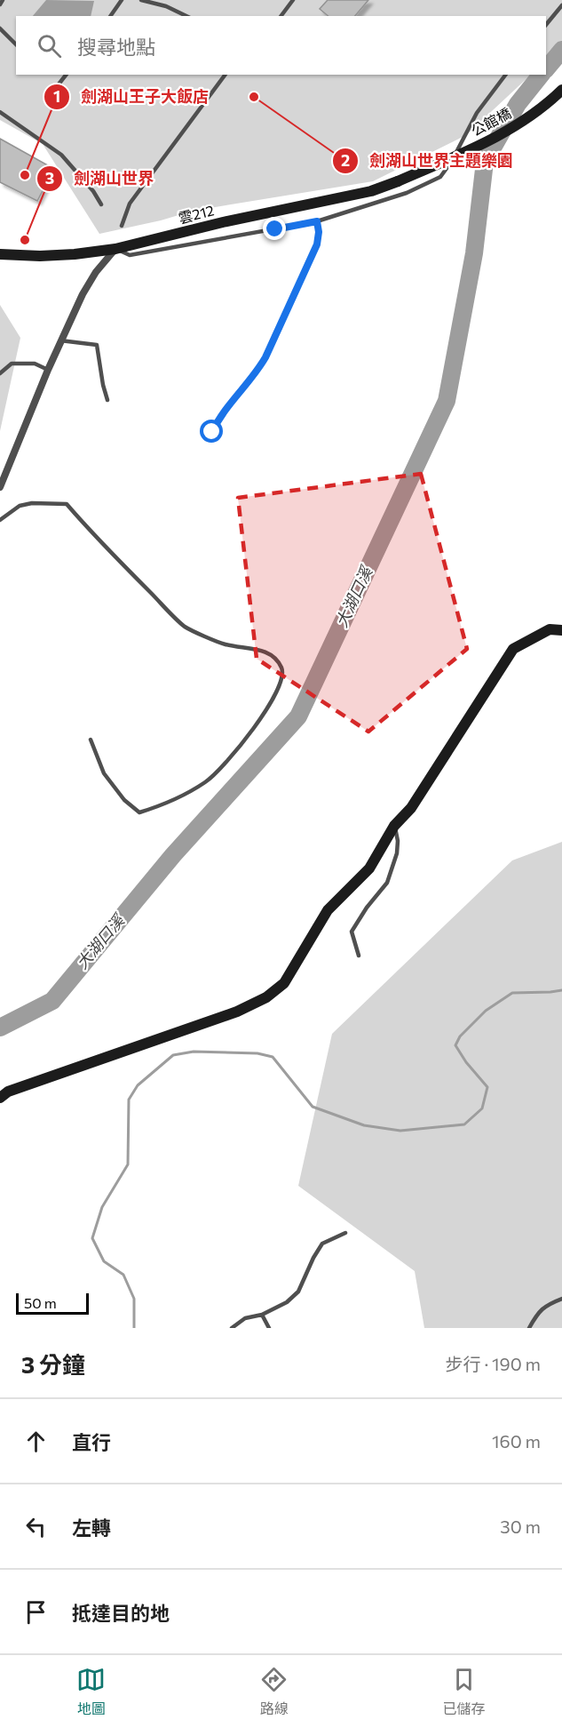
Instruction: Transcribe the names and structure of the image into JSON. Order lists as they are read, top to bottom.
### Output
{
  "streets": {
    "street": ["公館橋", "雲212"]
  },
  "crossings": [
    ["公館橋", "雲212"]
  ],
  "water": ["大湖口溪"],
  "places": ["劍湖山世界主題樂園", "劍湖山王子大飯店", "劍湖山世界"],
  "scale_bar": "50 m",
  "page": {
    "search": "搜尋地點",
    "scale": "50 m",
    "heading": ["3 分鐘", "步行 · 190 m"],
    "list": [
      ["直行", "160 m"],
      ["左轉", "30 m"],
      "抵達目的地"
    ],
    "nav": ["地圖", "路線", "已儲存"]
  }
}
